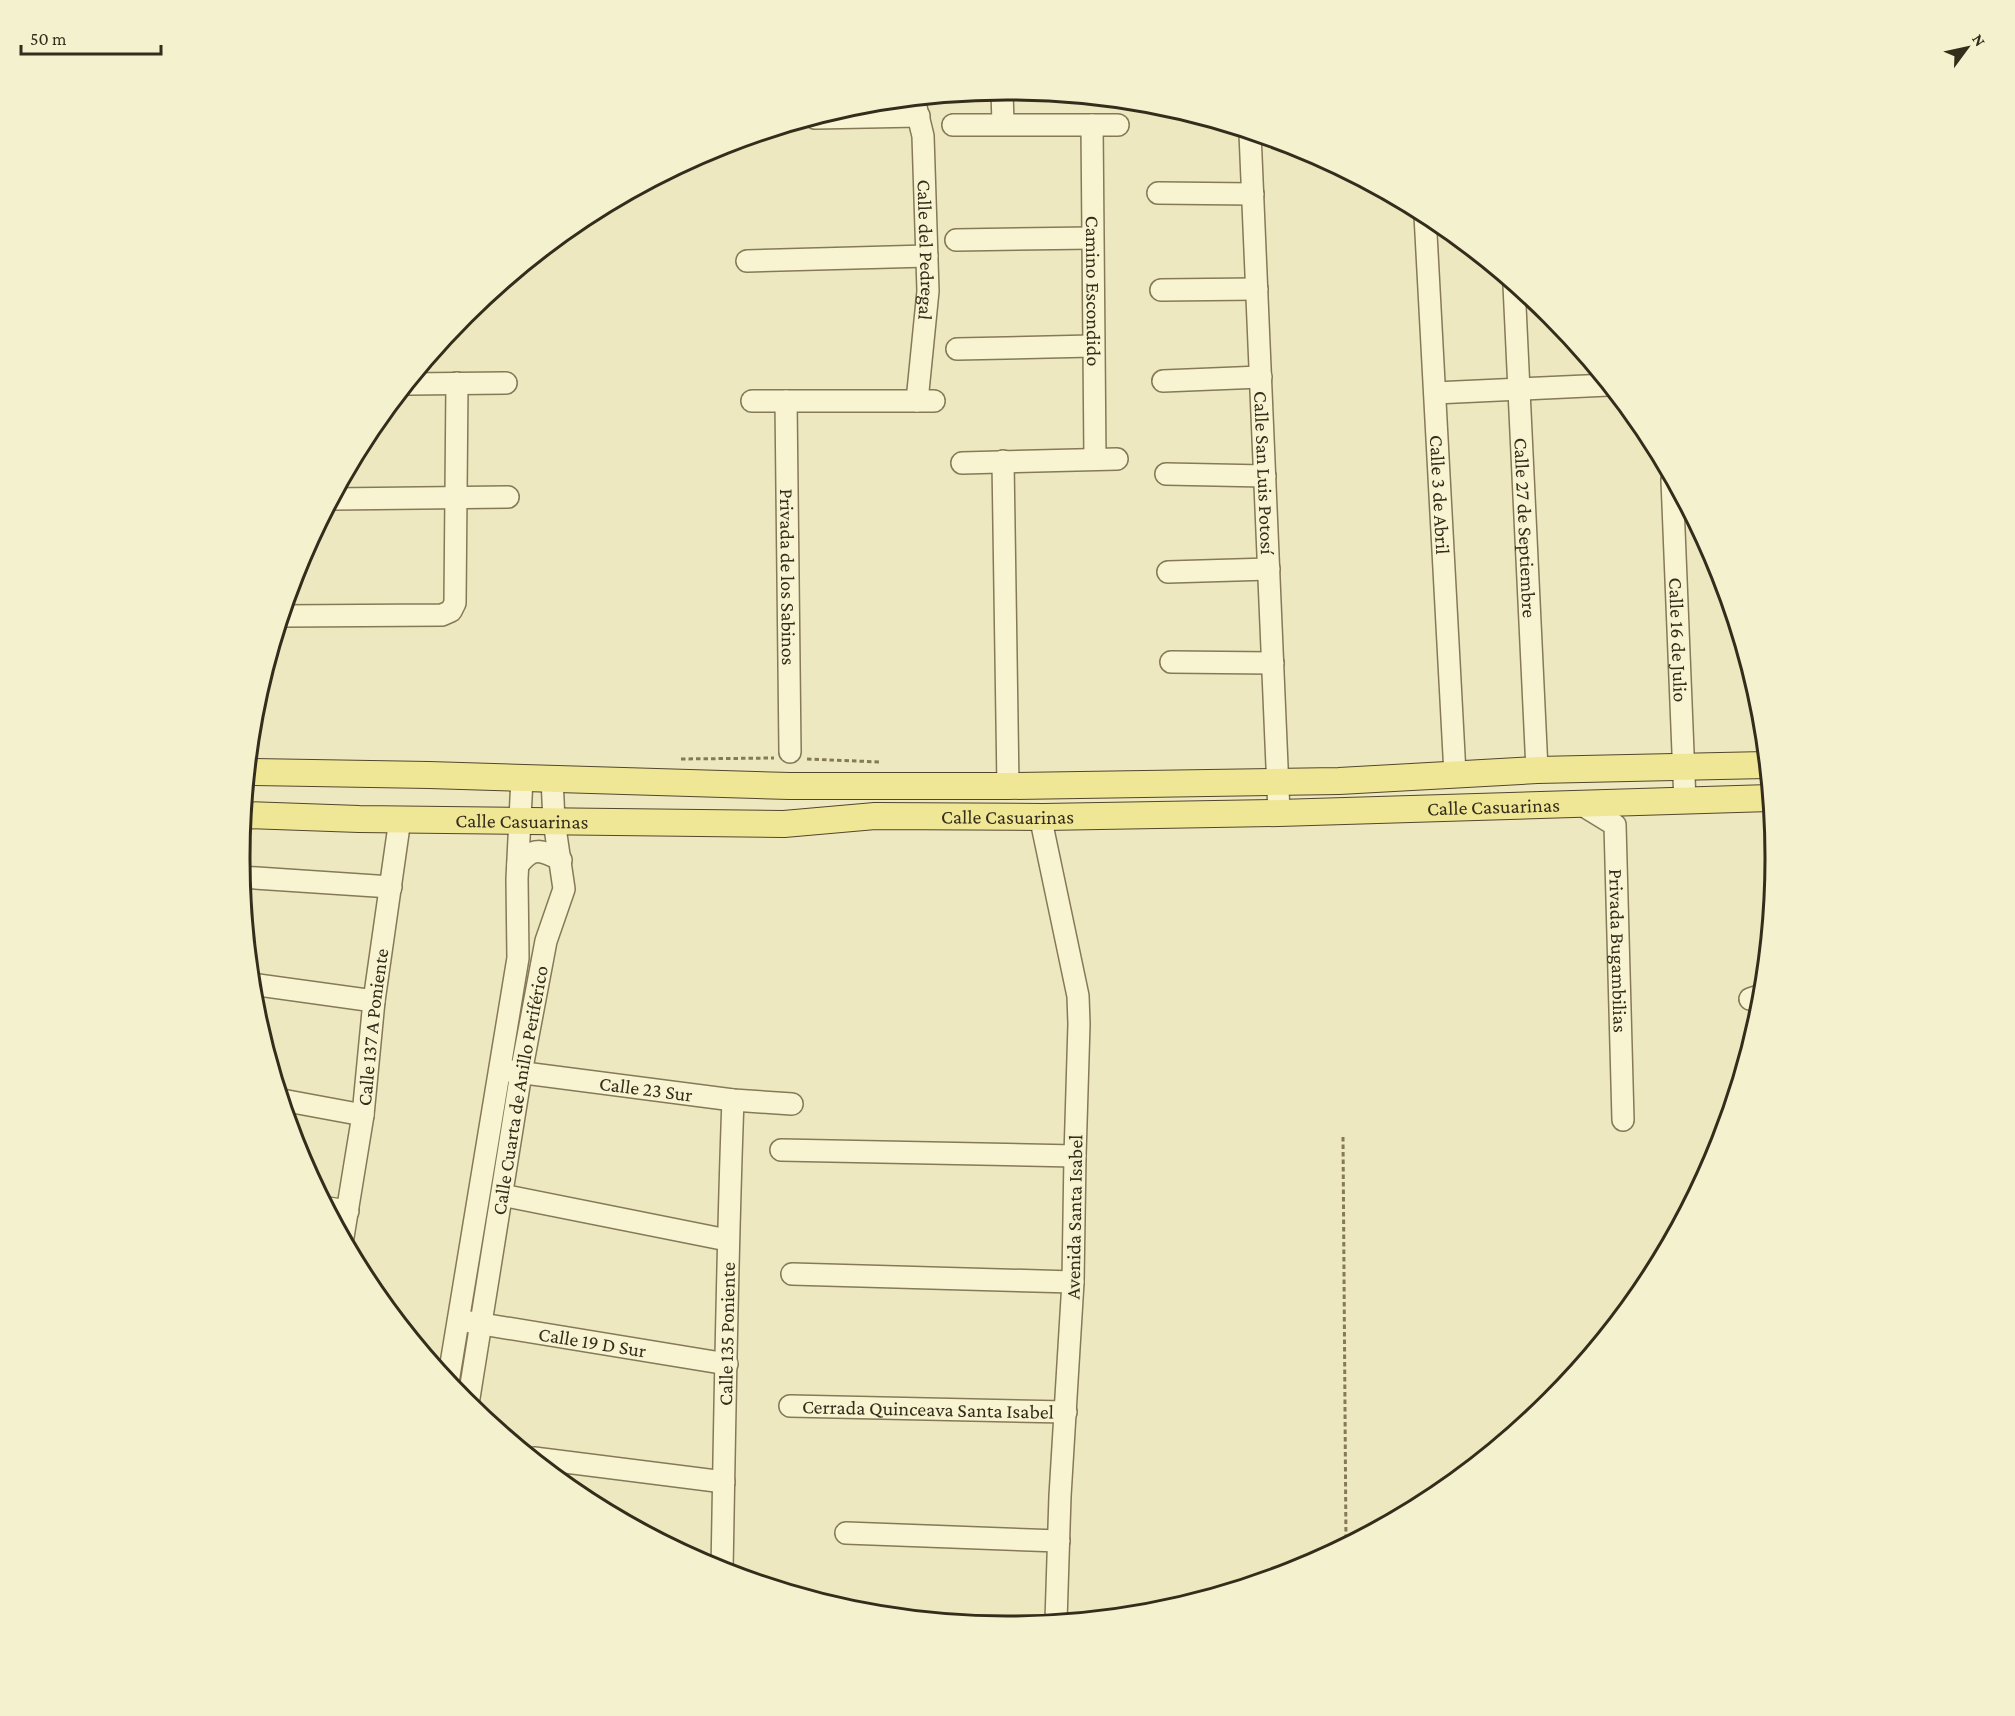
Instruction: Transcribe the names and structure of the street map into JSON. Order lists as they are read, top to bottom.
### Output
{
  "streets": {
    "main road": ["Calle Casuarinas"],
    "street": [
      "Calle del Pedregal",
      "Camino Escondido",
      "Calle San Luis Potosí",
      "Calle 3 de Abril",
      "Calle 27 de Septiembre",
      "Privada de los Sabinos",
      "Calle 16 de Julio",
      "Privada Bugambilias",
      "Calle 137 A Poniente",
      "Calle 23 Sur",
      "Calle Cuarta de Anillo Periférico",
      "Avenida Santa Isabel",
      "Calle 135 Poniente",
      "Calle 19 D Sur",
      "Cerrada Quinceava Santa Isabel"
    ]
  },
  "crossings": [
    ["Calle del Pedregal", "Privada de los Sabinos"],
    ["Calle San Luis Potosí", "Calle Casuarinas"],
    ["Calle 3 de Abril", "Calle Casuarinas"],
    ["Calle 27 de Septiembre", "Calle Casuarinas"],
    ["Calle 16 de Julio", "Calle Casuarinas"],
    ["Calle Casuarinas", "Privada Bugambilias"],
    ["Calle Casuarinas", "Calle 137 A Poniente"],
    ["Calle Casuarinas", "Calle Cuarta de Anillo Periférico"],
    ["Calle Casuarinas", "Avenida Santa Isabel"],
    ["Calle 23 Sur", "Calle Cuarta de Anillo Periférico"],
    ["Calle 23 Sur", "Calle 135 Poniente"],
    ["Calle Cuarta de Anillo Periférico", "Calle 19 D Sur"],
    ["Avenida Santa Isabel", "Cerrada Quinceava Santa Isabel"],
    ["Calle 135 Poniente", "Calle 19 D Sur"]
  ],
  "scale_bar": "50 m",
  "north": "top right"
}
